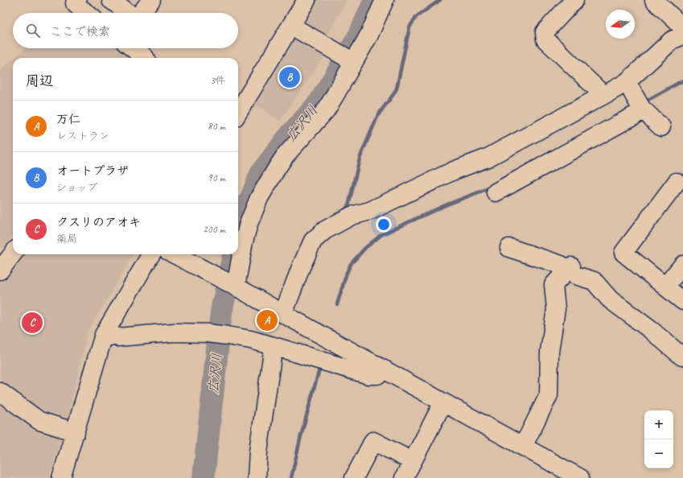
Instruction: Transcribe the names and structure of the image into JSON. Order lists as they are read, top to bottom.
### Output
{
  "water": ["広沢川"],
  "north": "left",
  "page": {
    "search": "ここで検索",
    "heading": ["周辺", "3件"],
    "pins": ["B", "A", "C"],
    "list": [
      {
        "mark": "A",
        "name": "万仁",
        "note": "レストラン",
        "value": "80 m"
      },
      {
        "mark": "B",
        "name": "オートプラザ",
        "note": "ショップ",
        "value": "90 m"
      },
      {
        "mark": "C",
        "name": "クスリのアオキ",
        "note": "薬局",
        "value": "200 m"
      }
    ],
    "map_buttons": ["+", "−"]
  }
}
